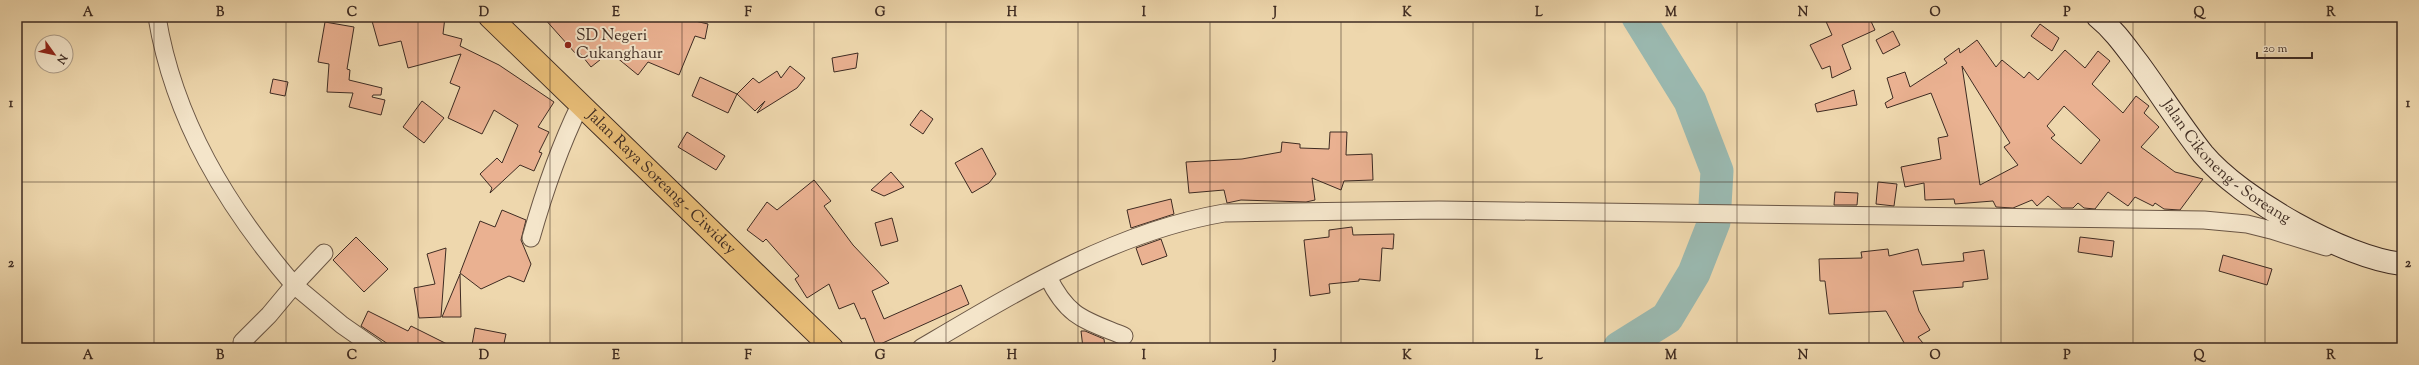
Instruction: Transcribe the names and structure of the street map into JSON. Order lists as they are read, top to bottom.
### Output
{
  "streets": {
    "highway": ["Jalan Raya Soreang - Ciwidey"],
    "street": ["Jalan Cikoneng - Soreang"]
  },
  "places": ["SD Negeri Cukanghaur"],
  "scale_bar": "20 m",
  "north": "bottom right",
  "grid": {
    "columns": [
      "A",
      "B",
      "C",
      "D",
      "E",
      "F",
      "G",
      "H",
      "I",
      "J",
      "K",
      "L",
      "M",
      "N",
      "O",
      "P",
      "Q",
      "R"
    ],
    "rows": ["1", "2"]
  }
}
